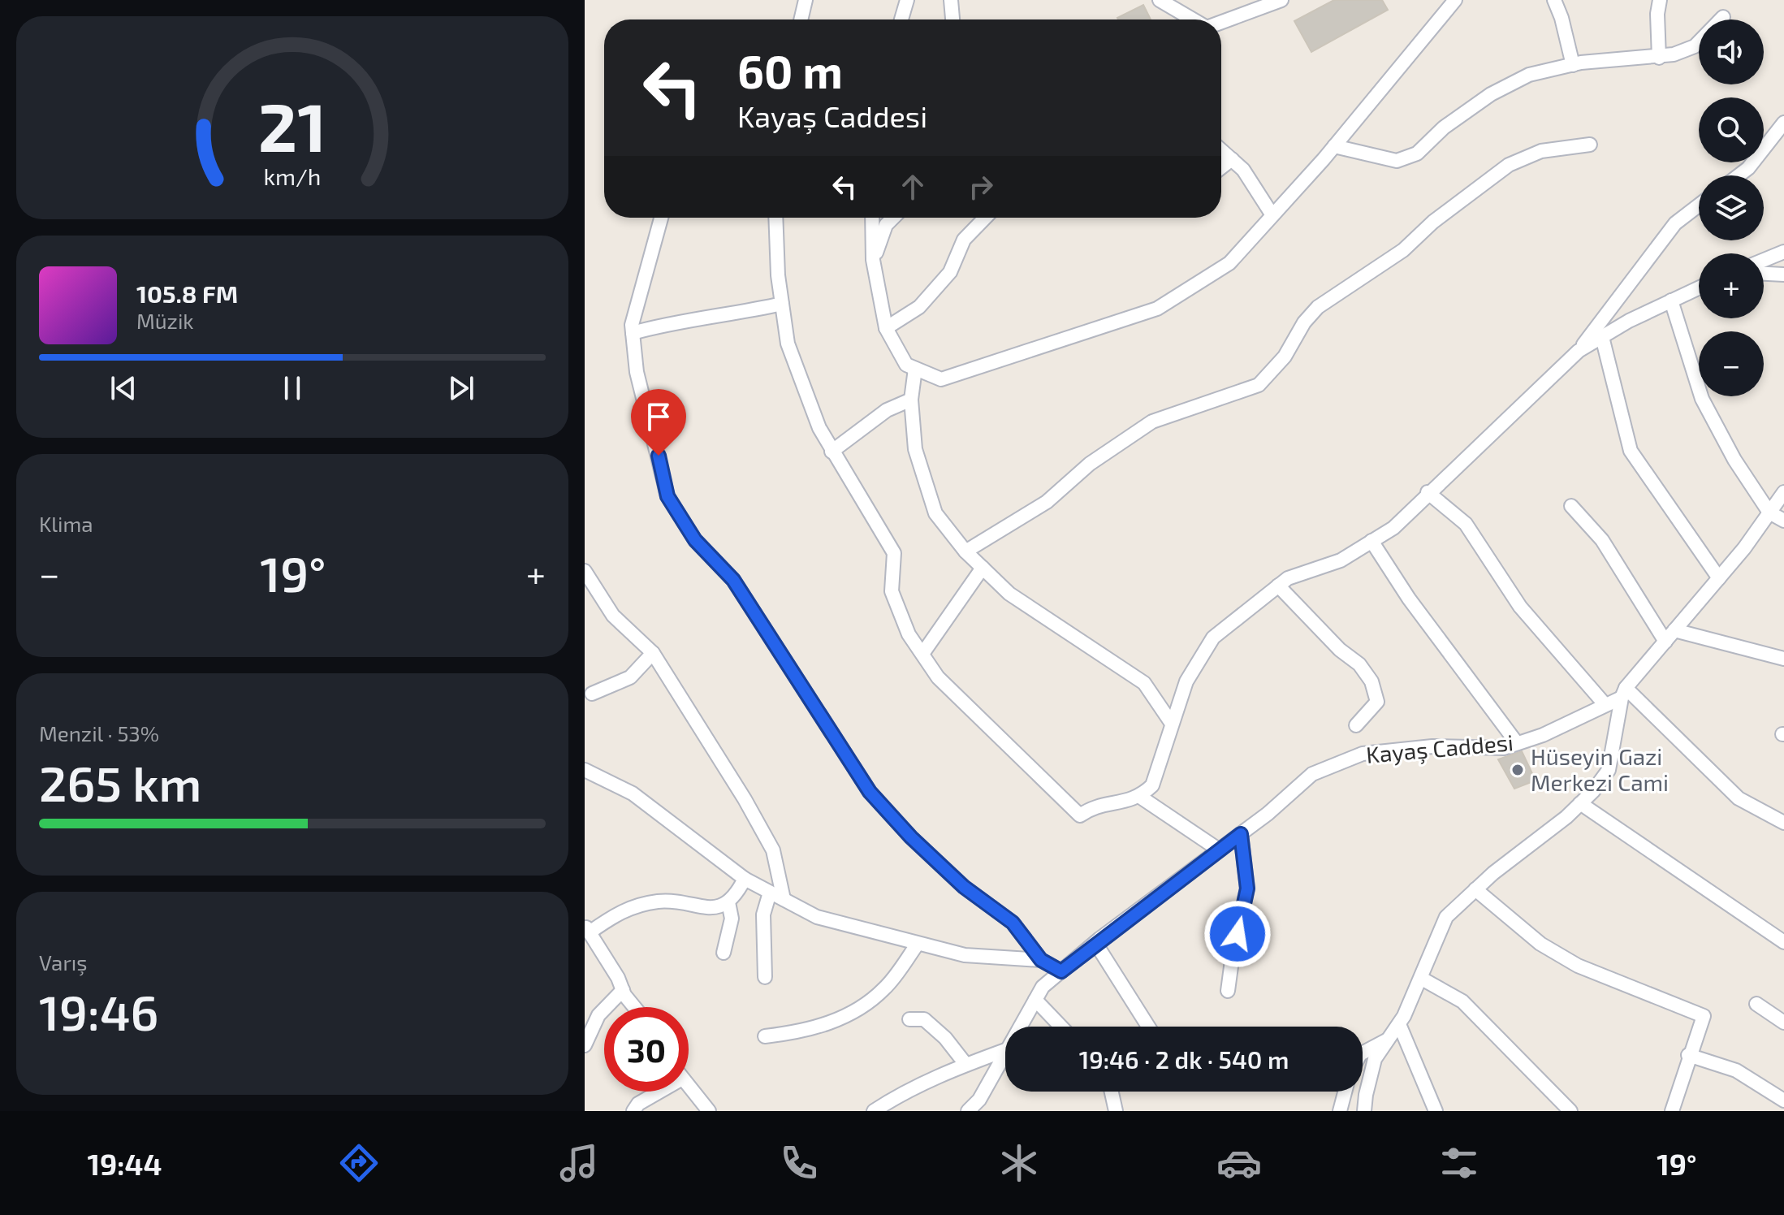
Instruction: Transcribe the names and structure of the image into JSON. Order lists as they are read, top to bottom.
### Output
{
  "streets": {
    "street": ["Kayaş Caddesi"]
  },
  "places": ["Hüseyin Gazi Merkezi Cami"],
  "page": {
    "map_buttons": ["+", "−"],
    "turn": ["60 m", "Kayaş Caddesi"],
    "song": ["105.8 FM", "Müzik"],
    "tile": [
      "Klima",
      ["Menzil · 53%", "265 km"],
      ["Varış", "19:46"]
    ],
    "heat": ["−", "19°", "+"],
    "limit": "30",
    "trip": "19:46 · 2 dk · 540 m",
    "tabs": ["19:44", "19°"],
    "gauge": ["21", "km/h"]
  }
}
